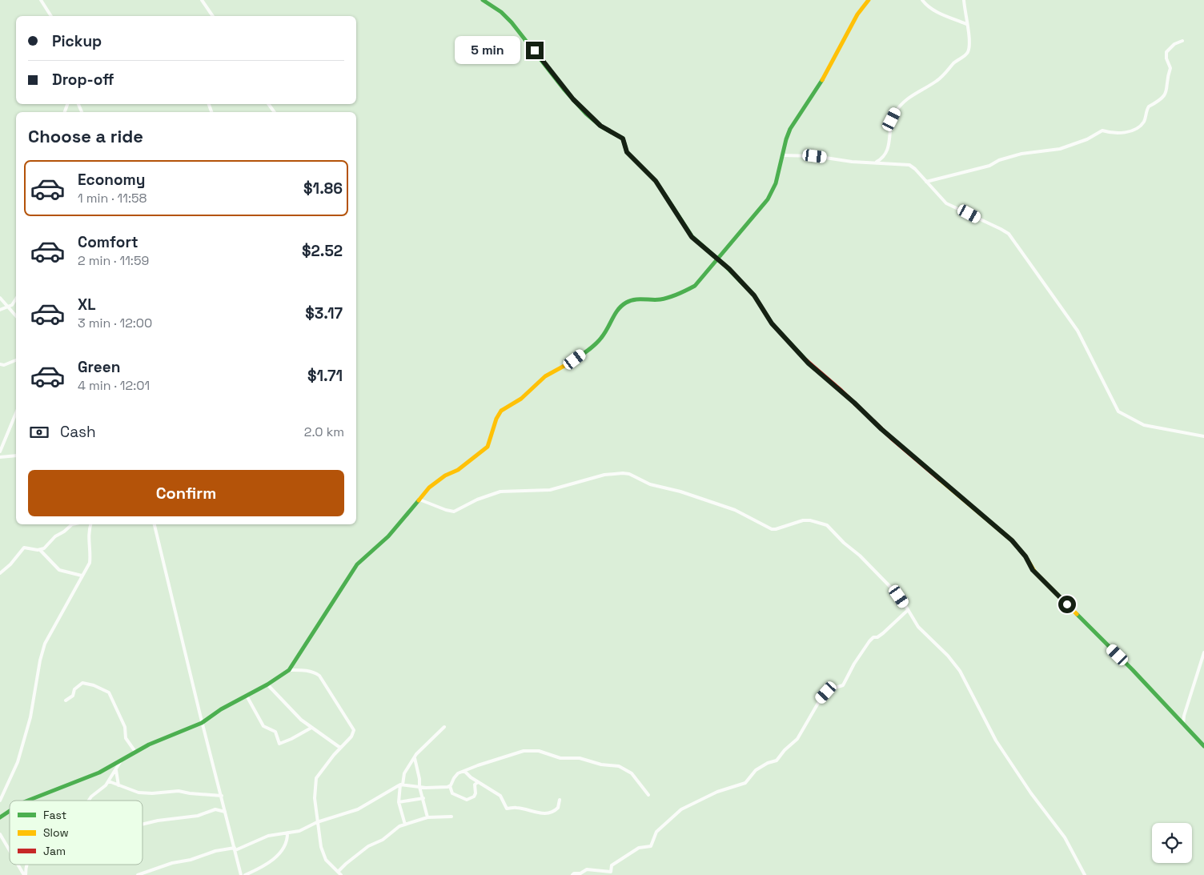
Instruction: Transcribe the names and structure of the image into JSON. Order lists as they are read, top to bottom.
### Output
{
  "legend": ["Fast", "Slow", "Jam"],
  "page": {
    "banner": ["Pickup", "Drop-off"],
    "bubble": "5 min",
    "heading": "Choose a ride",
    "list": [
      {
        "name": "Economy",
        "note": "1 min · 11:58",
        "value": "$1.86"
      },
      {
        "name": "Comfort",
        "note": "2 min · 11:59",
        "value": "$2.52"
      },
      {
        "name": "XL",
        "note": "3 min · 12:00",
        "value": "$3.17"
      },
      {
        "name": "Green",
        "note": "4 min · 12:01",
        "value": "$1.71"
      }
    ],
    "pay": ["Cash", "2.0 km"],
    "buttons": "Confirm"
  }
}
